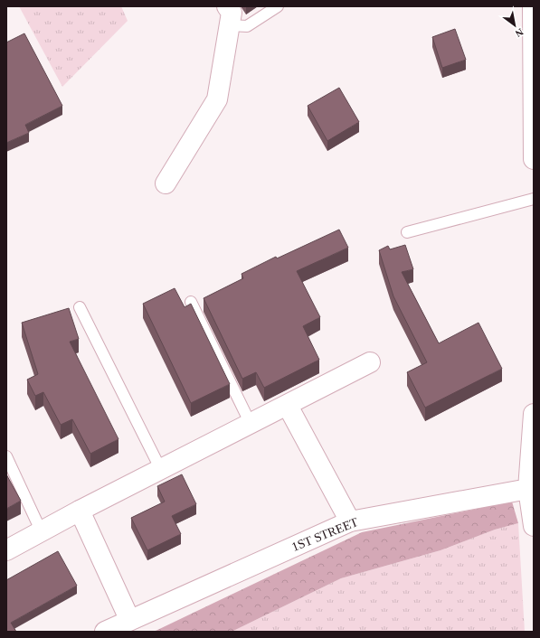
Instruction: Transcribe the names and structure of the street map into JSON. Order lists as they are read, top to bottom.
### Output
{
  "streets": {
    "street": ["1ST STREET"]
  },
  "north": "bottom right"
}
